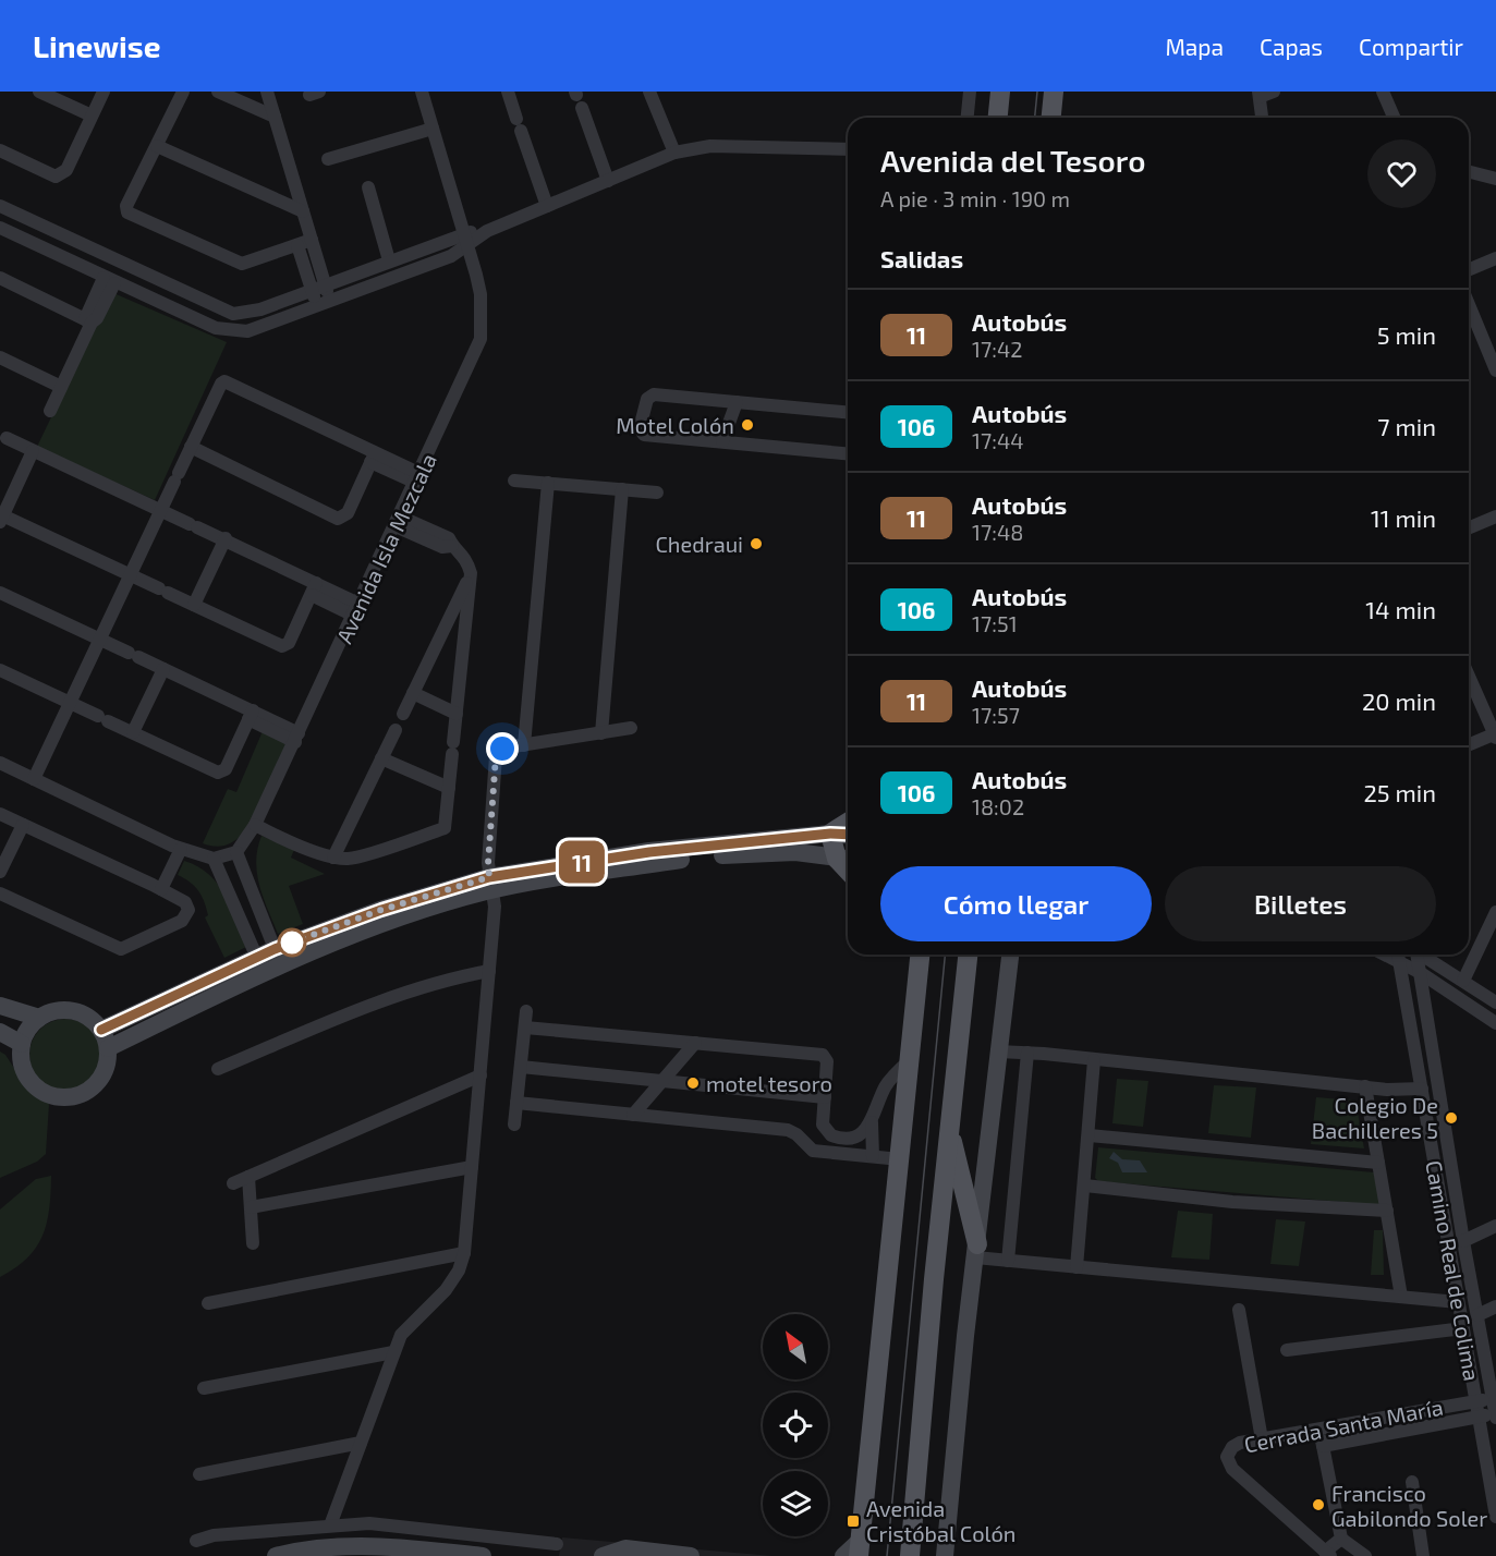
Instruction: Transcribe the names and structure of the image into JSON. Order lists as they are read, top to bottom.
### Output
{
  "streets": {
    "street": ["Avenida Isla Mezcala", "Camino Real de Colima", "Cerrada Santa María"]
  },
  "crossings": [
    ["Camino Real de Colima", "Cerrada Santa María"]
  ],
  "places": {
    "other": [
      "Motel Colón",
      "Chedraui",
      "motel tesoro",
      "Colegio De Bachilleres 5",
      "Francisco Gabilondo Soler"
    ],
    "transit": ["Avenida Cristóbal Colón"]
  },
  "lines": ["bus line 11"],
  "north": "top left",
  "page": {
    "header": "Linewise",
    "nav": ["Mapa", "Capas", "Compartir"],
    "on_map": "11",
    "heading": [
      ["Avenida del Tesoro", "A pie · 3 min · 190 m"],
      "Salidas"
    ],
    "list": [
      {
        "mark": "11",
        "name": "Autobús",
        "note": "17:42",
        "value": "5 min"
      },
      {
        "mark": "106",
        "name": "Autobús",
        "note": "17:44",
        "value": "7 min"
      },
      {
        "mark": "11",
        "name": "Autobús",
        "note": "17:48",
        "value": "11 min"
      },
      {
        "mark": "106",
        "name": "Autobús",
        "note": "17:51",
        "value": "14 min"
      },
      {
        "mark": "11",
        "name": "Autobús",
        "note": "17:57",
        "value": "20 min"
      },
      {
        "mark": "106",
        "name": "Autobús",
        "note": "18:02",
        "value": "25 min"
      }
    ],
    "buttons": ["Cómo llegar", "Billetes"]
  }
}
